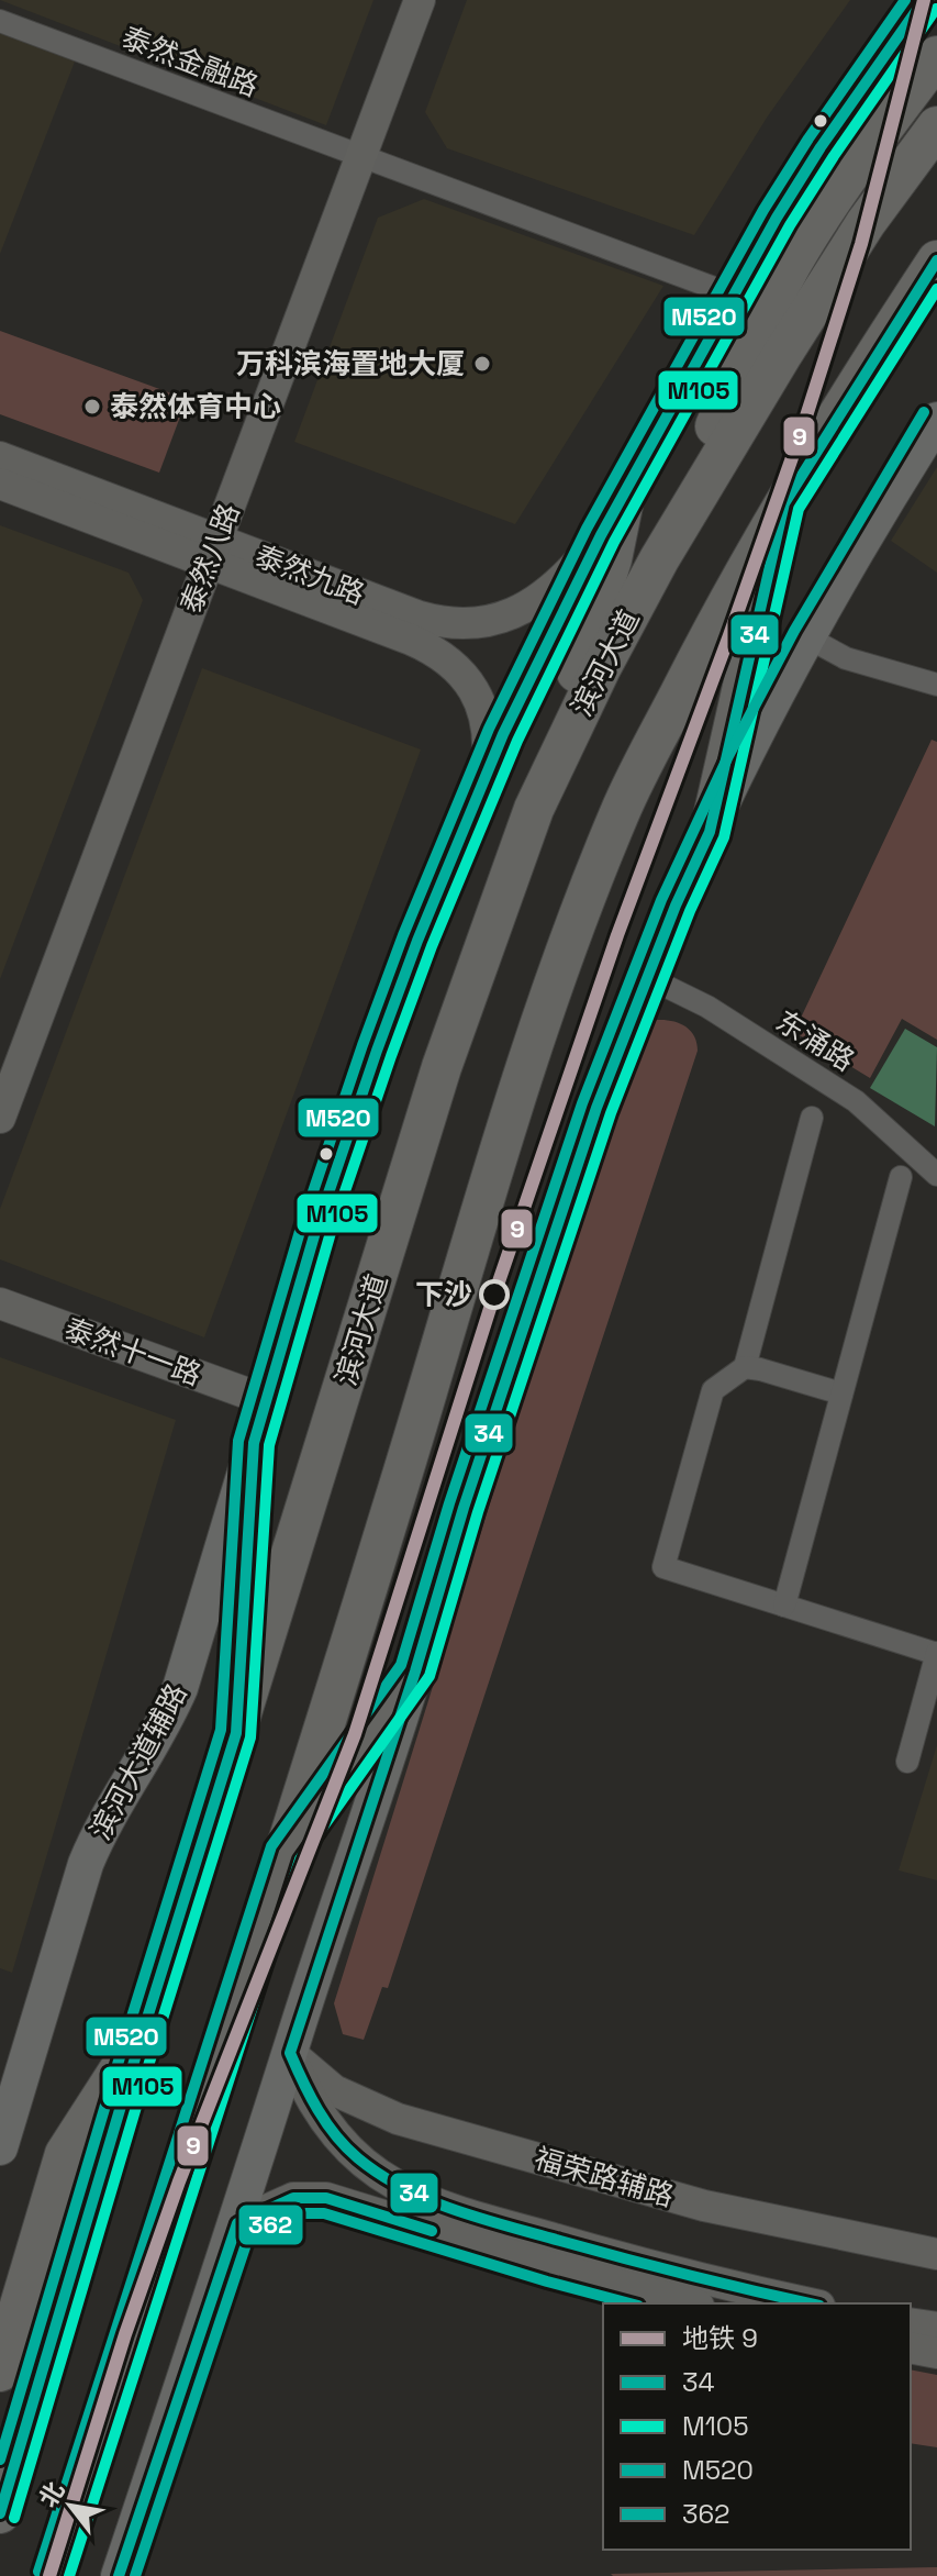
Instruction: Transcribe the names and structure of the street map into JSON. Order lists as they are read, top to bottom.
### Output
{
  "streets": {
    "highway": ["滨河大道"],
    "main road": ["滨河大道辅路"],
    "street": [
      "泰然金融路",
      "泰然八路",
      "泰然九路",
      "东涌路",
      "泰然十一路",
      "福荣路辅路"
    ]
  },
  "crossings": [
    ["泰然金融路", "泰然八路"],
    ["泰然金融路", "滨河大道辅路"],
    ["泰然八路", "泰然九路"],
    ["泰然九路", "滨河大道辅路"],
    ["泰然十一路", "滨河大道辅路"]
  ],
  "places": ["万科滨海置地大厦", "泰然体育中心", "下沙"],
  "lines": [
    "metro line 9",
    "transit line 34",
    "transit line M520",
    "transit line M105",
    "transit line 362"
  ],
  "legend": [
    "地铁 9",
    "34",
    "M105",
    "M520",
    "362"
  ],
  "north": "top left"
}
